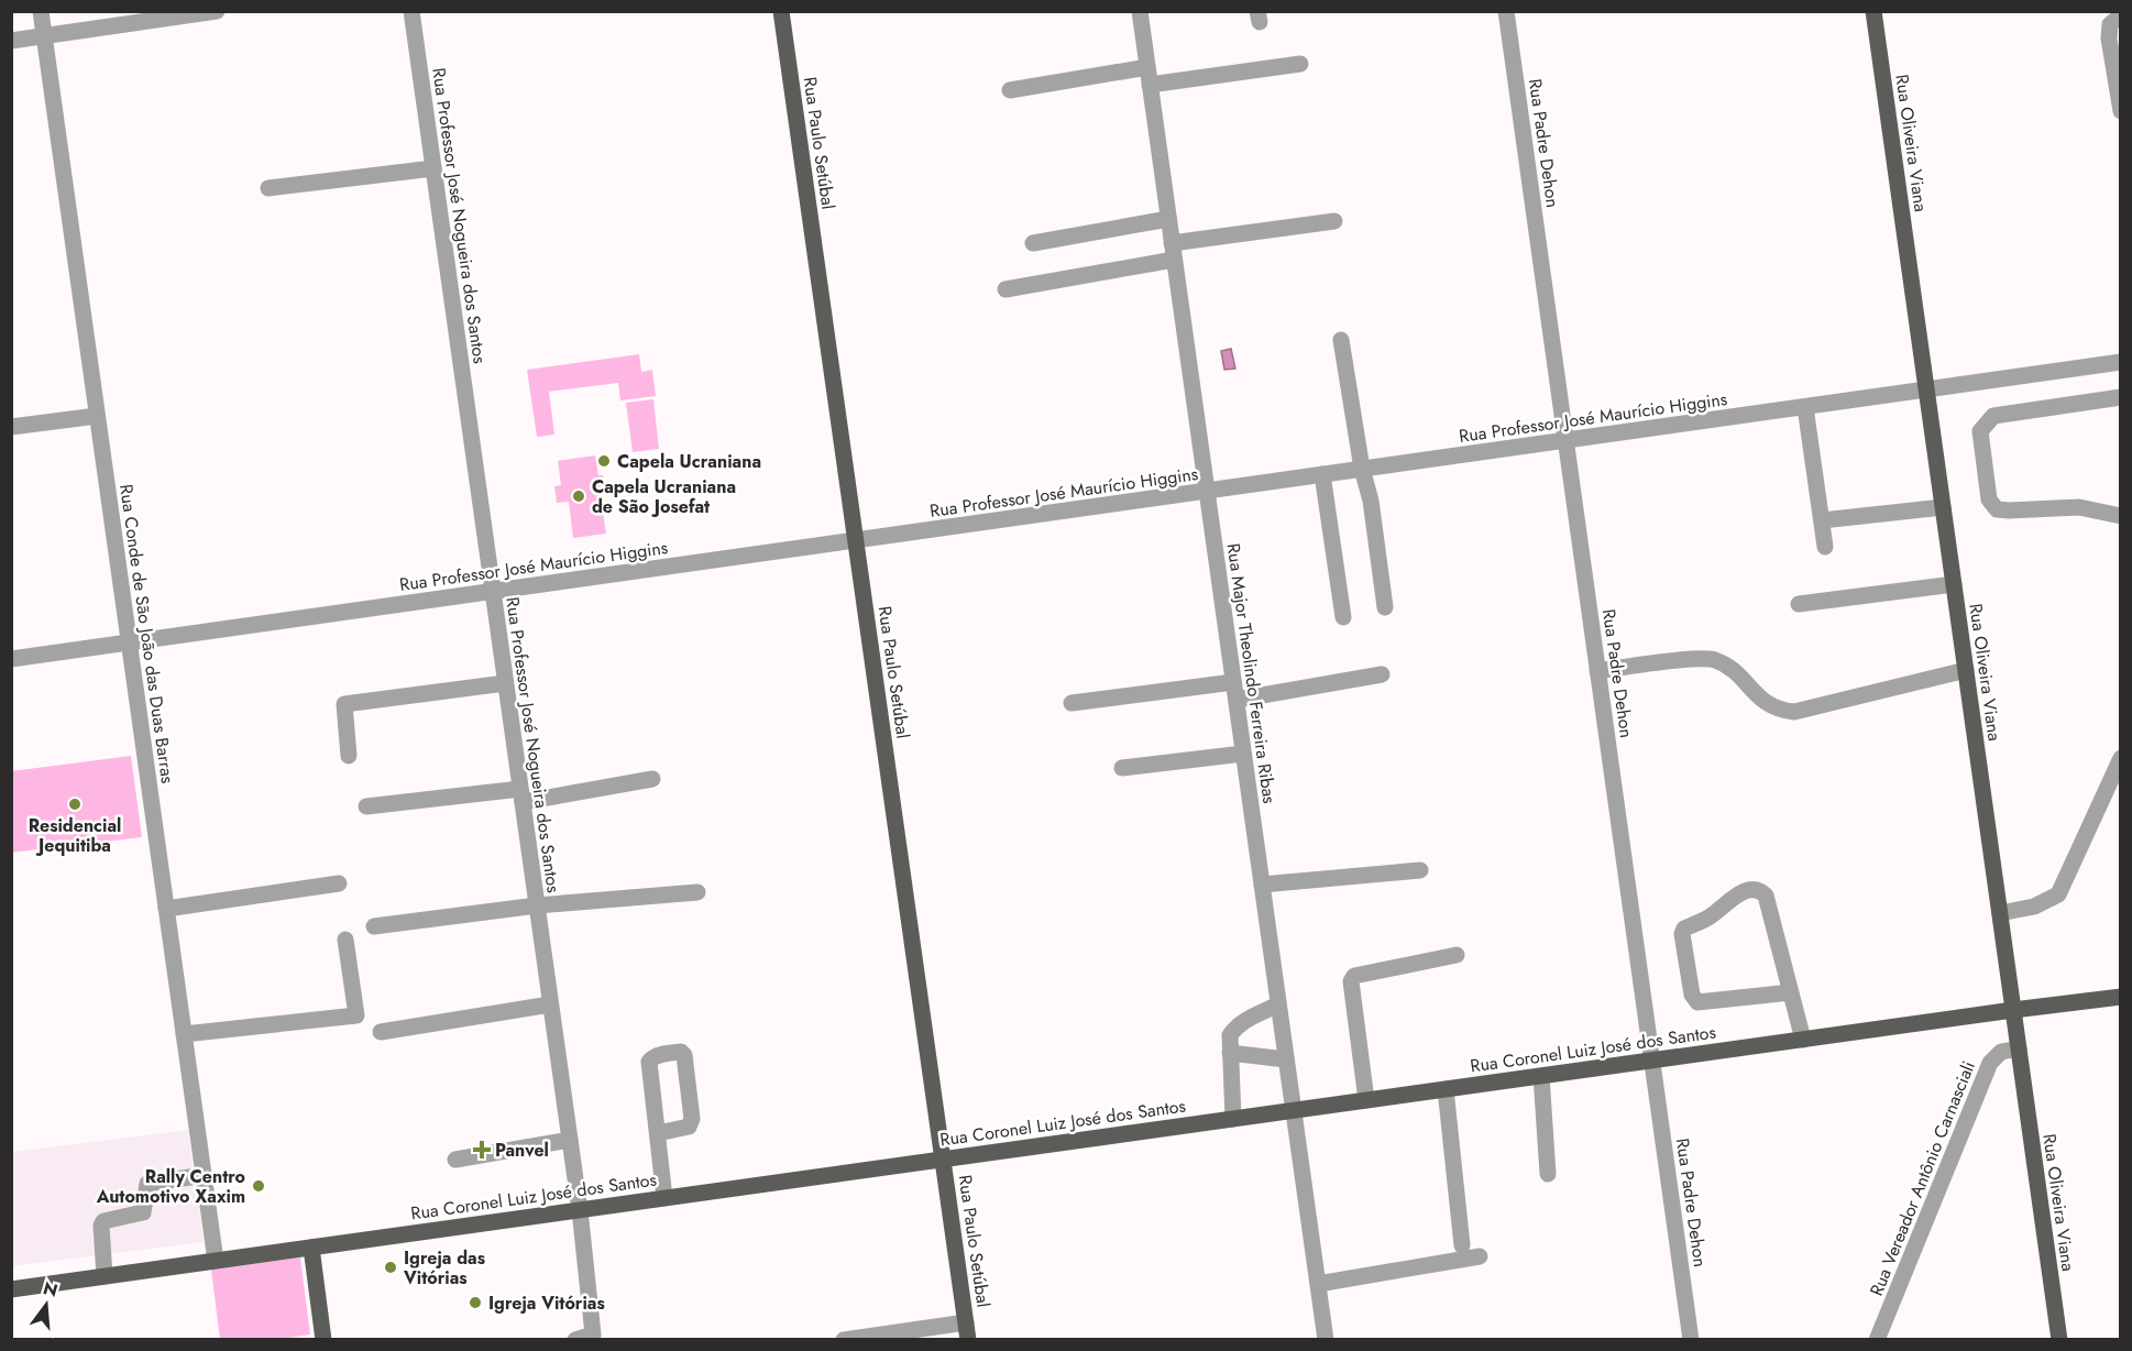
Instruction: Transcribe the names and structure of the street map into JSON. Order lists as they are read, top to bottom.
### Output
{
  "streets": {
    "main road": ["Rua Paulo Setúbal", "Rua Oliveira Viana", "Rua Coronel Luiz José dos Santos"],
    "street": [
      "Rua Padre Dehon",
      "Rua Professor José Nogueira dos Santos",
      "Rua Professor José Maurício Higgins",
      "Rua Conde de São João das Duas Barras",
      "Rua Major Theolindo Ferreira Ribas",
      "Rua Vereador Antônio Carnasciali"
    ]
  },
  "crossings": [
    ["Rua Paulo Setúbal", "Rua Professor José Maurício Higgins"],
    ["Rua Paulo Setúbal", "Rua Coronel Luiz José dos Santos"],
    ["Rua Padre Dehon", "Rua Professor José Maurício Higgins"],
    ["Rua Padre Dehon", "Rua Coronel Luiz José dos Santos"],
    ["Rua Oliveira Viana", "Rua Professor José Maurício Higgins"],
    ["Rua Oliveira Viana", "Rua Coronel Luiz José dos Santos"],
    ["Rua Oliveira Viana", "Rua Vereador Antônio Carnasciali"],
    ["Rua Professor José Nogueira dos Santos", "Rua Professor José Maurício Higgins"],
    ["Rua Professor José Nogueira dos Santos", "Rua Coronel Luiz José dos Santos"],
    ["Rua Professor José Maurício Higgins", "Rua Conde de São João das Duas Barras"],
    ["Rua Professor José Maurício Higgins", "Rua Major Theolindo Ferreira Ribas"],
    ["Rua Conde de São João das Duas Barras", "Rua Coronel Luiz José dos Santos"],
    ["Rua Major Theolindo Ferreira Ribas", "Rua Coronel Luiz José dos Santos"]
  ],
  "places": {
    "other": [
      "Capela Ucraniana",
      "Capela Ucraniana de São Josefat",
      "Residencial Jequitiba",
      "Rally Centro Automotivo Xaxim",
      "Igreja das Vitórias",
      "Igreja Vitórias"
    ],
    "health": ["Panvel"]
  },
  "north": "top"
}
